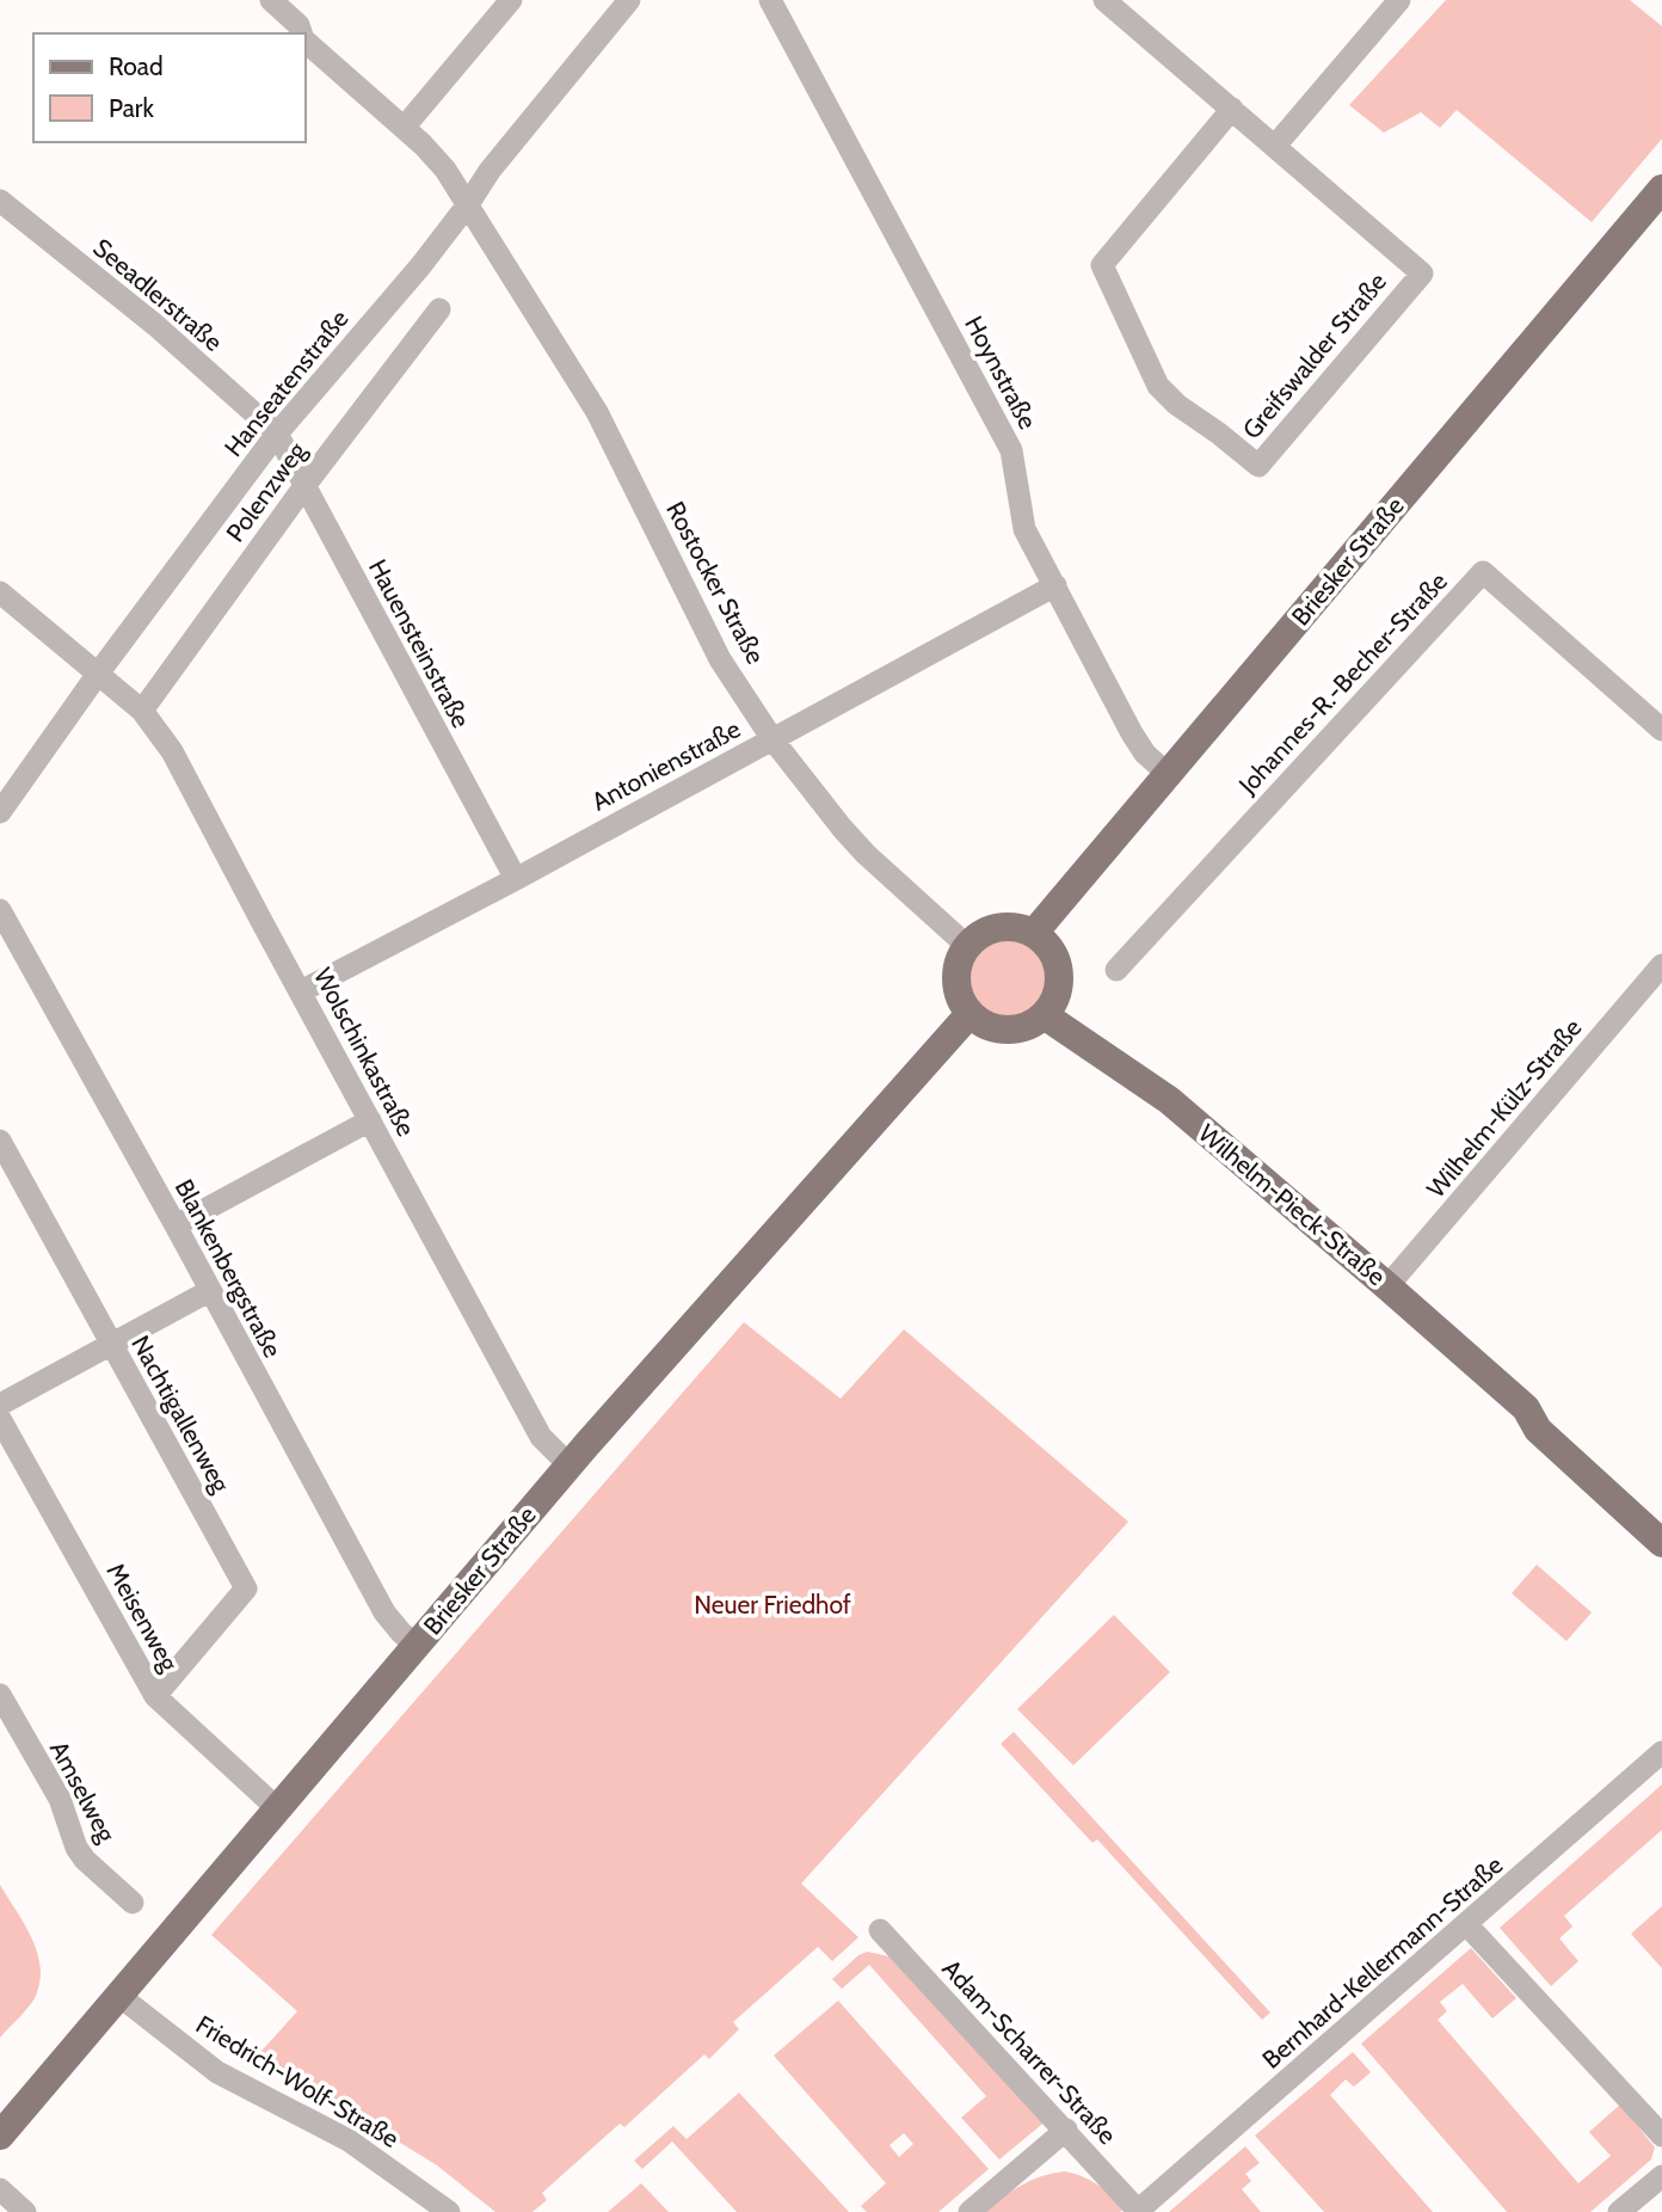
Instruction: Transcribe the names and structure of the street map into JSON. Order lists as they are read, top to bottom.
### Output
{
  "streets": {
    "main road": ["Briesker Straße", "Wilhelm-Pieck-Straße"],
    "street": [
      "Seeadlerstraße",
      "Greifswalder Straße",
      "Hoynstraße",
      "Hanseatenstraße",
      "Polenzweg",
      "Rostocker Straße",
      "Hauensteinstraße",
      "Johannes-R.-Becher-Straße",
      "Antonienstraße",
      "Wolschinkastraße",
      "Wilhelm-Külz-Straße",
      "Blankenbergstraße",
      "Nachtigallenweg",
      "Meisenweg",
      "Amselweg",
      "Bernhard-Kellermann-Straße",
      "Adam-Scharrer-Straße",
      "Friedrich-Wolf-Straße"
    ]
  },
  "crossings": [
    ["Seeadlerstraße", "Hanseatenstraße"],
    ["Seeadlerstraße", "Hauensteinstraße"],
    ["Hoynstraße", "Briesker Straße"],
    ["Hoynstraße", "Antonienstraße"],
    ["Hanseatenstraße", "Rostocker Straße"],
    ["Hanseatenstraße", "Hauensteinstraße"],
    ["Hanseatenstraße", "Wolschinkastraße"],
    ["Polenzweg", "Hauensteinstraße"],
    ["Polenzweg", "Wolschinkastraße"],
    ["Briesker Straße", "Rostocker Straße"],
    ["Briesker Straße", "Wolschinkastraße"],
    ["Briesker Straße", "Wilhelm-Pieck-Straße"],
    ["Briesker Straße", "Blankenbergstraße"],
    ["Briesker Straße", "Meisenweg"],
    ["Briesker Straße", "Friedrich-Wolf-Straße"],
    ["Rostocker Straße", "Antonienstraße"],
    ["Rostocker Straße", "Wilhelm-Pieck-Straße"],
    ["Hauensteinstraße", "Antonienstraße"],
    ["Antonienstraße", "Wolschinkastraße"],
    ["Wilhelm-Külz-Straße", "Wilhelm-Pieck-Straße"],
    ["Nachtigallenweg", "Meisenweg"],
    ["Bernhard-Kellermann-Straße", "Adam-Scharrer-Straße"]
  ],
  "parks": ["Neuer Friedhof"],
  "legend": ["Road", "Park"]
}
